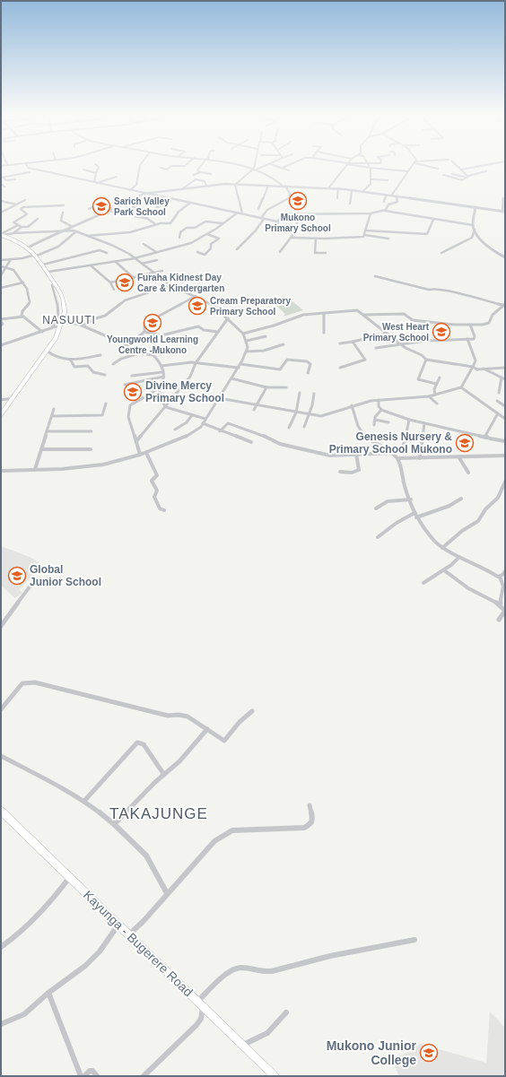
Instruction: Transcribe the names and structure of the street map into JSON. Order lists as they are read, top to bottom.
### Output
{
  "streets": {
    "main road": ["Kayunga - Bugerere Road"]
  },
  "districts": ["NASUUTI", "TAKAJUNGE"],
  "places": {
    "school or university": [
      "Mukono Primary School",
      "Sarich Valley Park School",
      "Furaha Kidnest Day Care & Kindergarten",
      "Cream Preparatory Primary School",
      "Youngworld Learning Centre -Mukono",
      "West Heart Primary School",
      "Divine Mercy Primary School",
      "Genesis Nursery & Primary School Mukono",
      "Global Junior School",
      "Mukono Junior College"
    ]
  }
}
